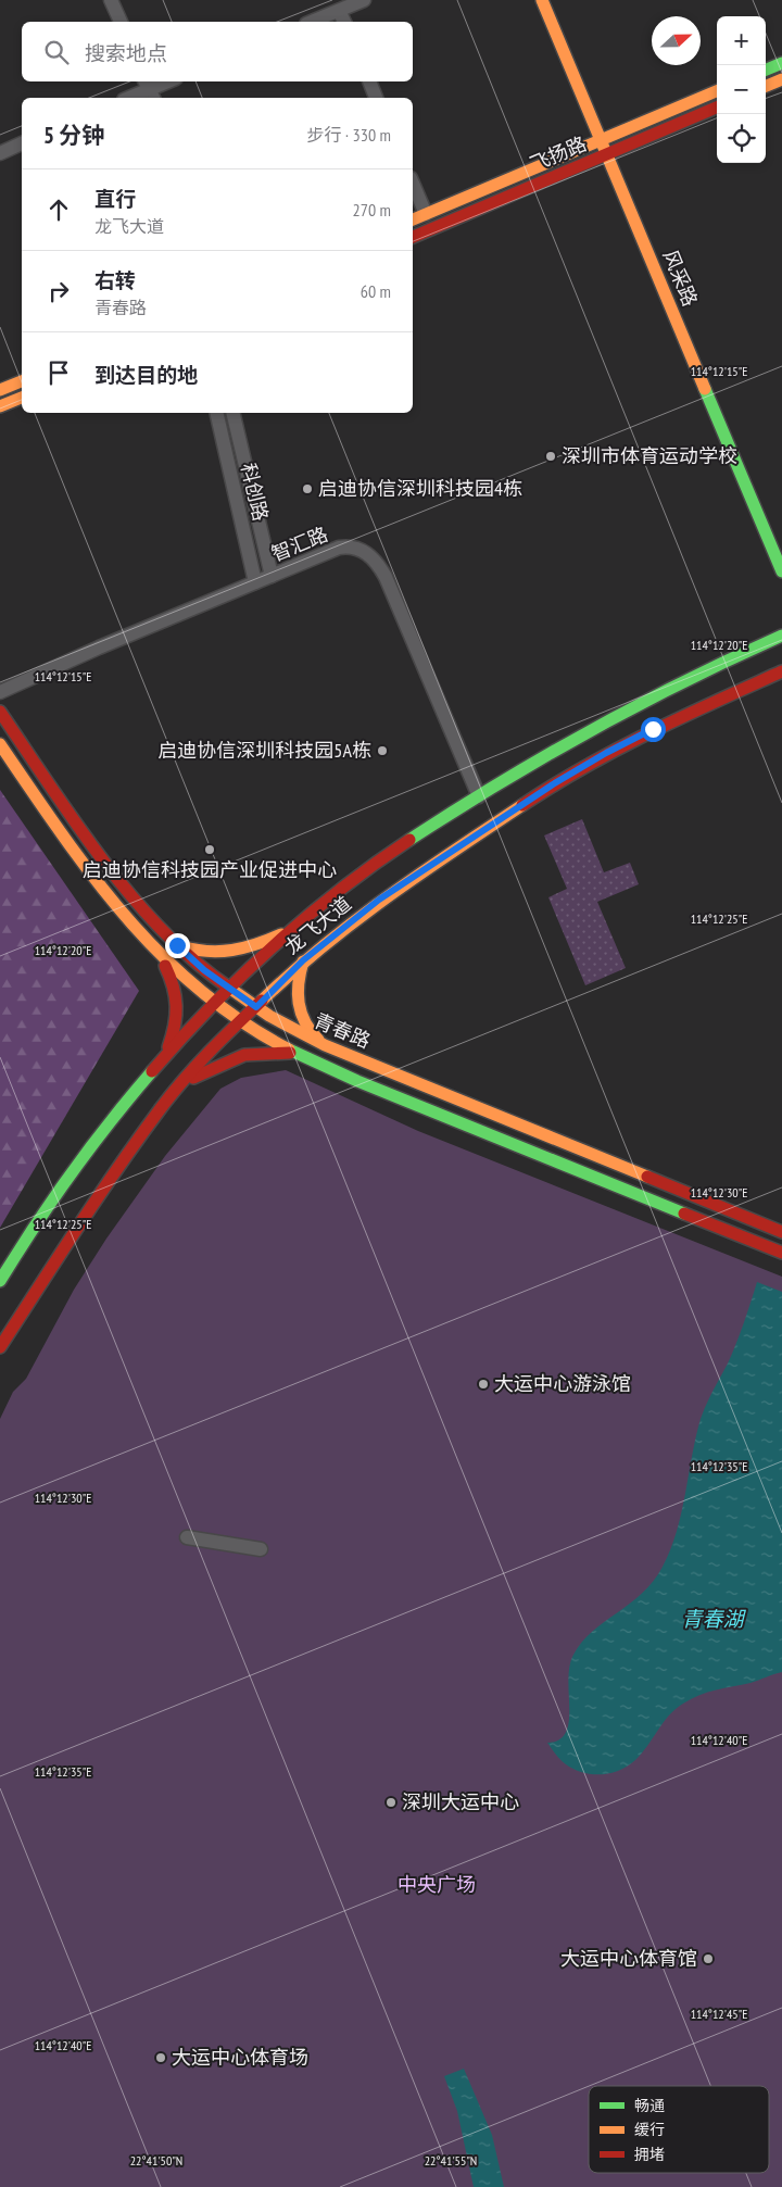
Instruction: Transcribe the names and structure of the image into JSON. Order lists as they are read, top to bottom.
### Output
{
  "streets": {
    "street": [
      "飞扬路",
      "风采路",
      "科创路",
      "智汇路",
      "龙飞大道",
      "青春路"
    ]
  },
  "crossings": [
    ["飞扬路", "风采路"],
    ["科创路", "智汇路"],
    ["智汇路", "龙飞大道"],
    ["龙飞大道", "青春路"]
  ],
  "water": ["青春湖"],
  "parks": ["中央广场"],
  "places": [
    "深圳市体育运动学校",
    "启迪协信深圳科技园4栋",
    "启迪协信深圳科技园5A栋",
    "启迪协信科技园产业促进中心",
    "大运中心游泳馆",
    "深圳大运中心",
    "大运中心体育馆",
    "大运中心体育场"
  ],
  "legend": ["畅通", "缓行", "拥堵"],
  "north": "right",
  "page": {
    "map_buttons": ["+", "−"],
    "search": "搜索地点",
    "heading": ["5 分钟", "步行 · 330 m"],
    "list": [
      ["直行", "龙飞大道", "270 m"],
      ["右转", "青春路", "60 m"],
      "到达目的地"
    ]
  },
  "coordinates": [
    "114°12'15\"E",
    "114°12'20\"E",
    "114°12'25\"E",
    "114°12'30\"E",
    "114°12'35\"E",
    "114°12'40\"E",
    "114°12'45\"E",
    "22°41'50\"N",
    "22°41'55\"N"
  ]
}
